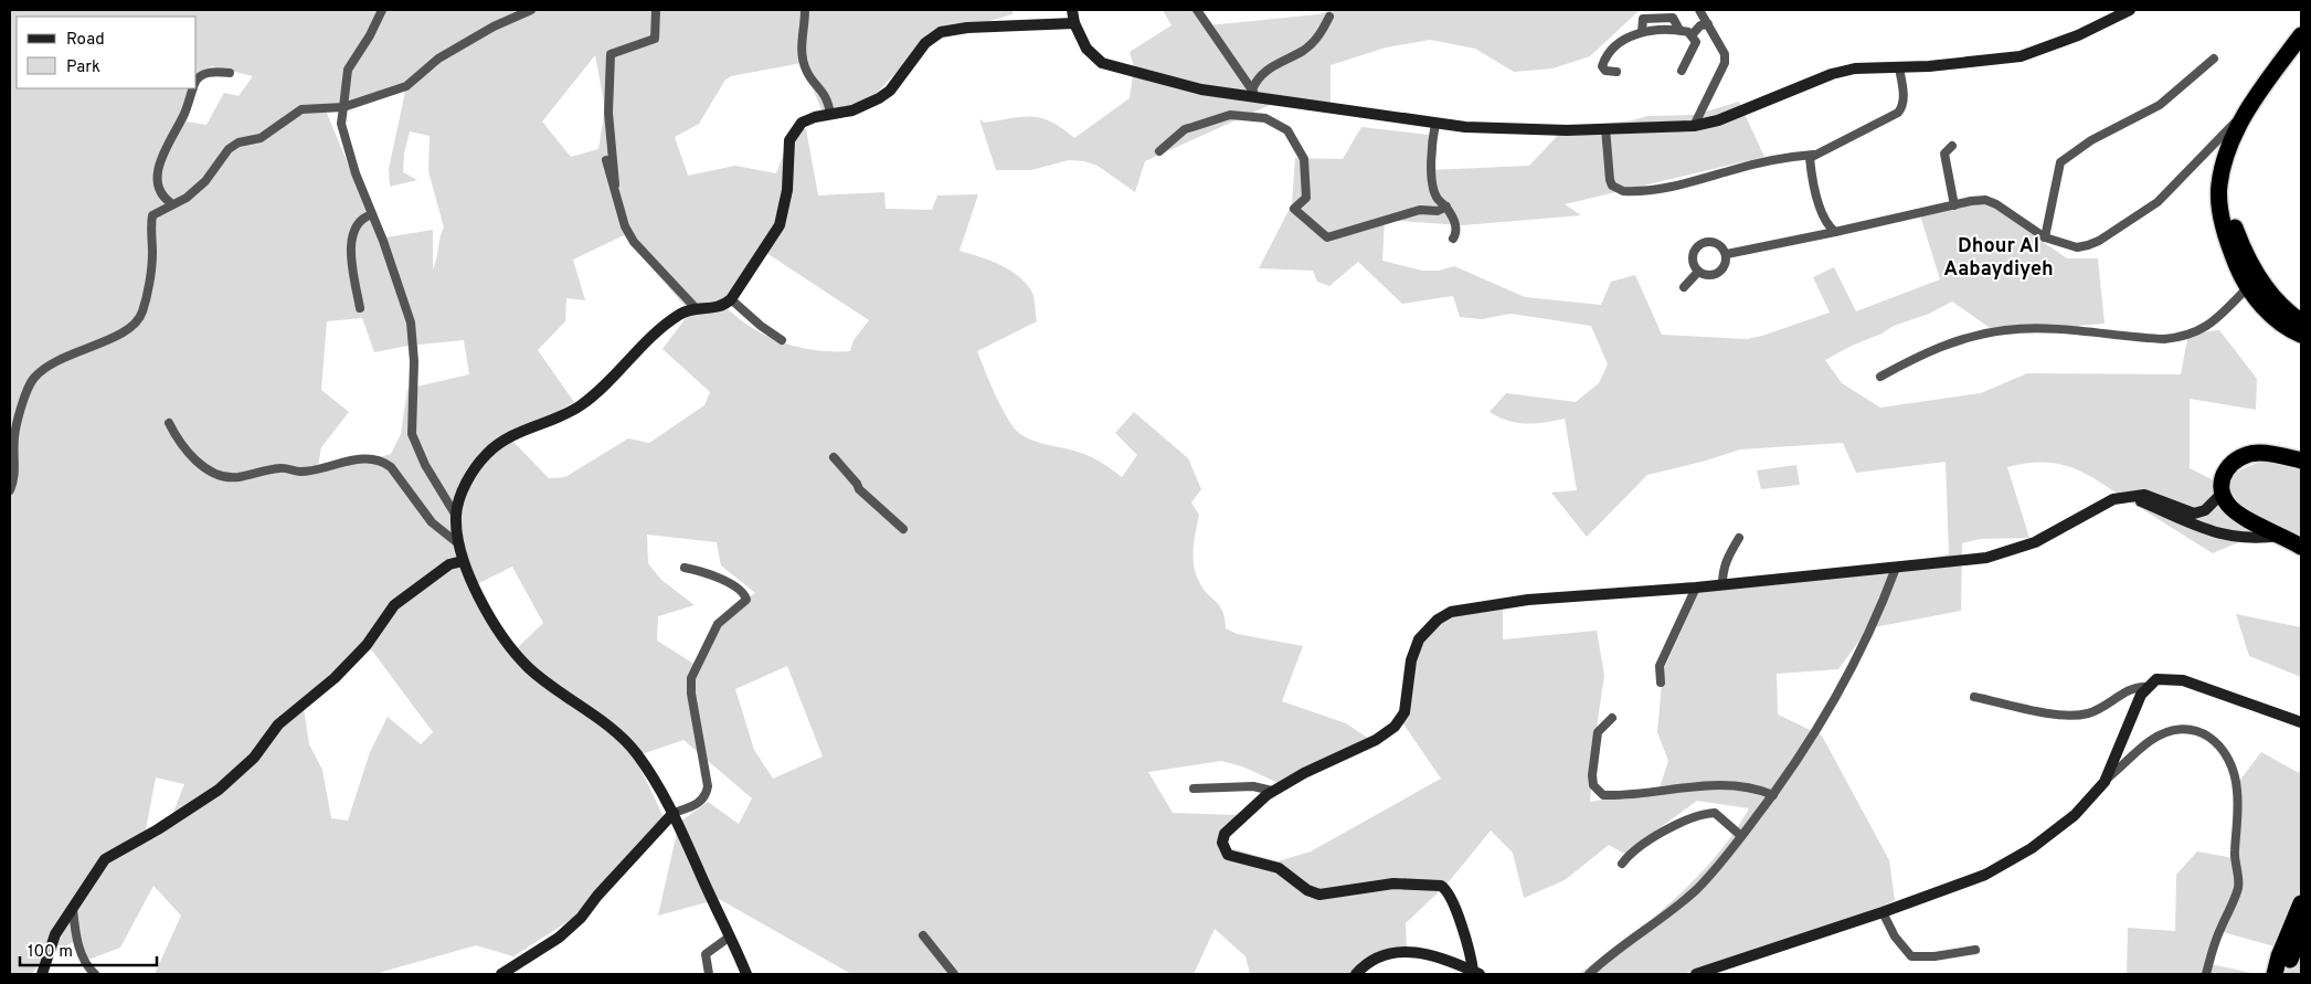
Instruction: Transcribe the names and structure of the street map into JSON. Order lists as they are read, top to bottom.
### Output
{
  "districts": ["Dhour Al Aabaydiyeh"],
  "legend": ["Road", "Park"],
  "scale_bar": "100 m"
}
